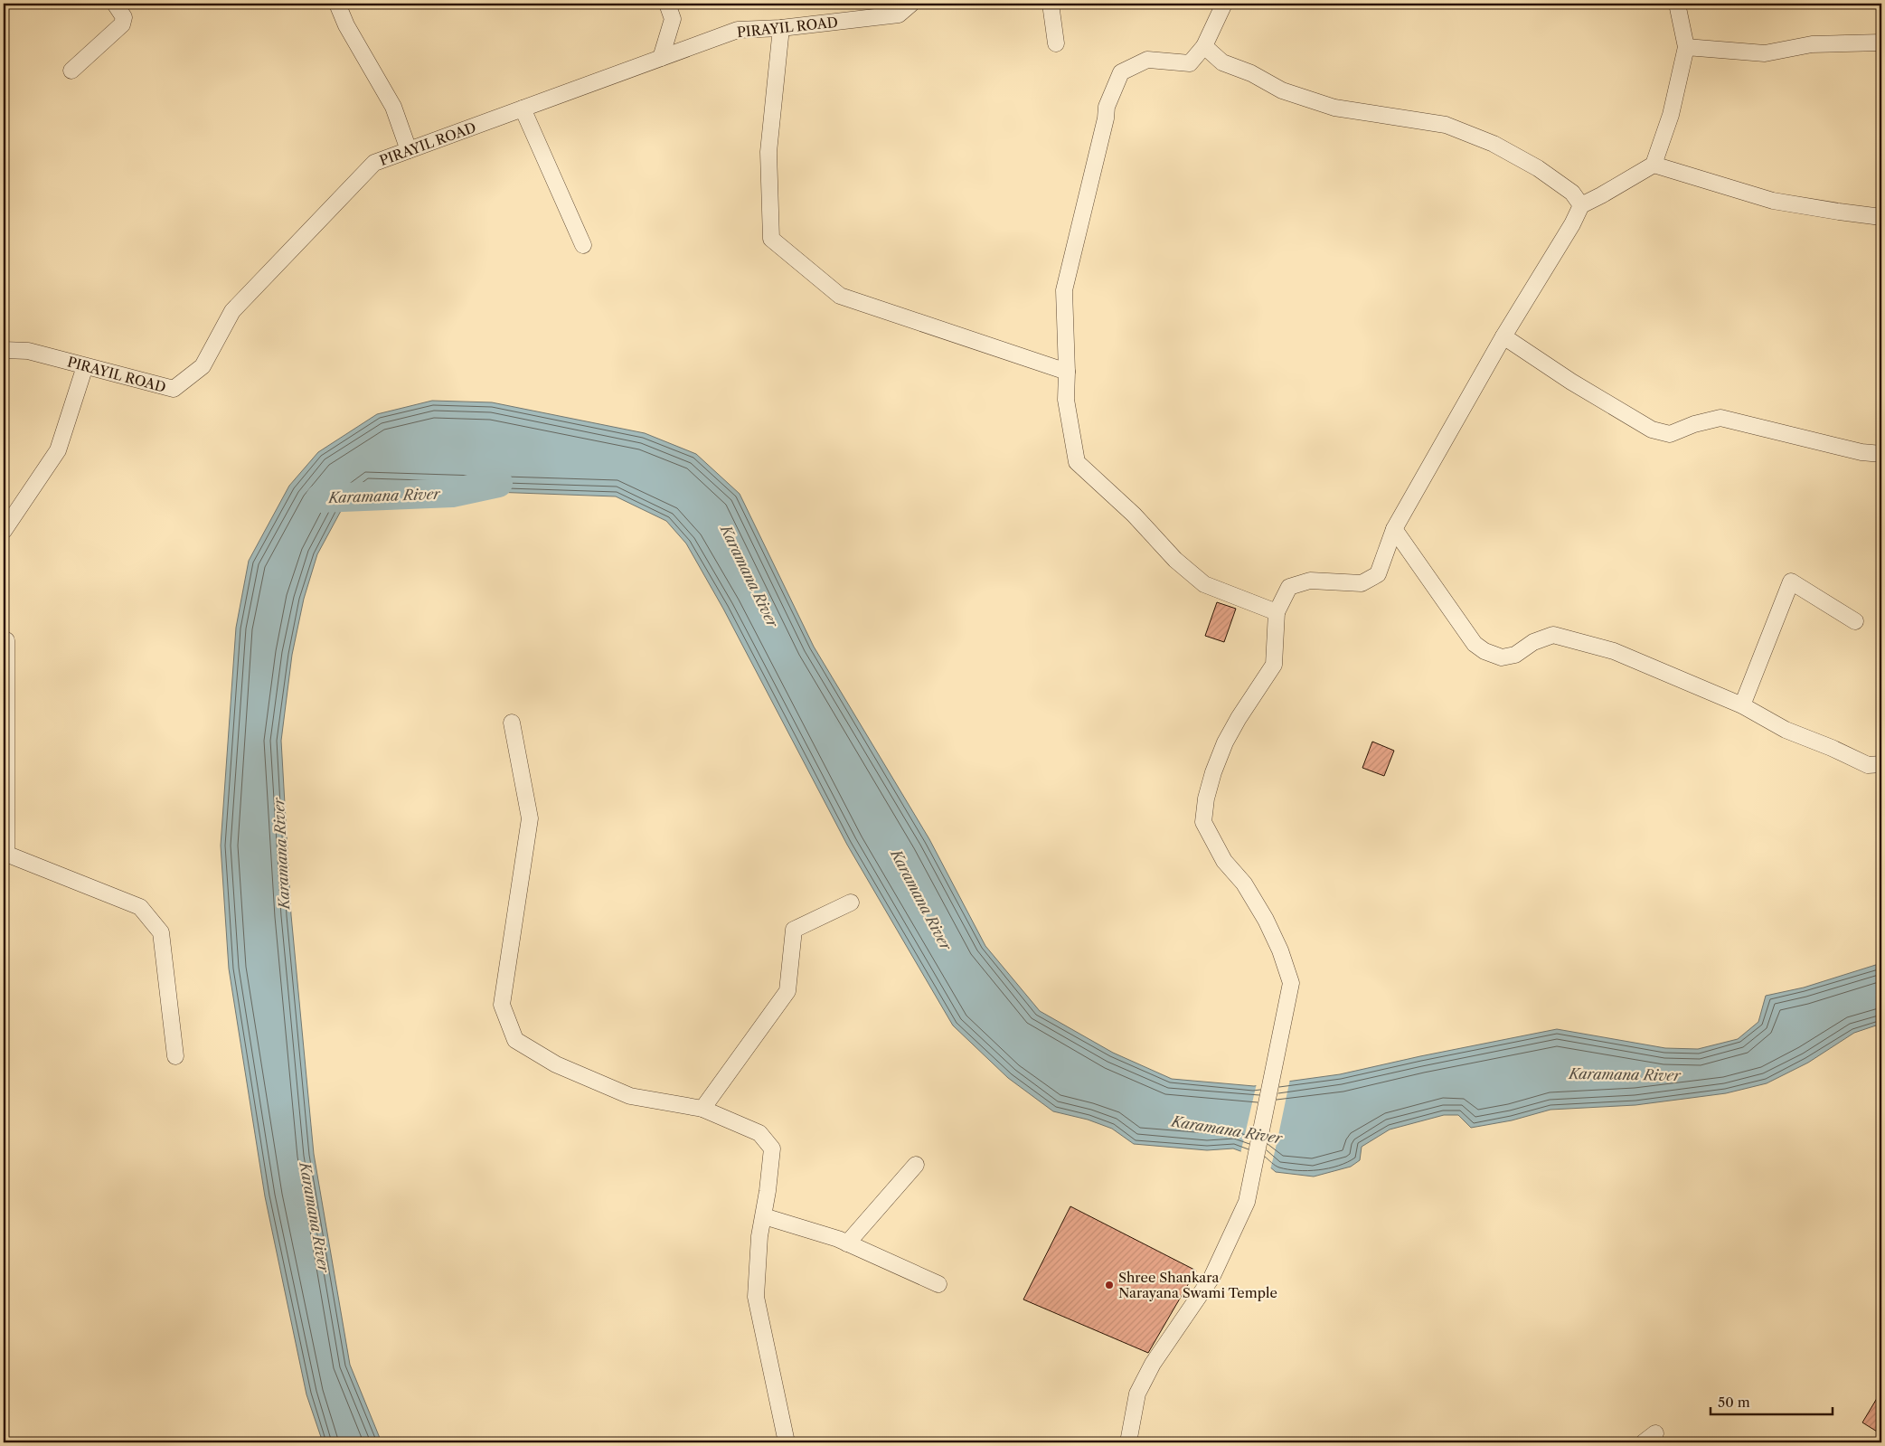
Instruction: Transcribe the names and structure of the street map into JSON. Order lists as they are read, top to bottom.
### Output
{
  "streets": {
    "street": ["PIRAYIL ROAD"]
  },
  "water": ["Karamana River"],
  "places": ["Shree Shankara Narayana Swami Temple"],
  "scale_bar": "50 m"
}
